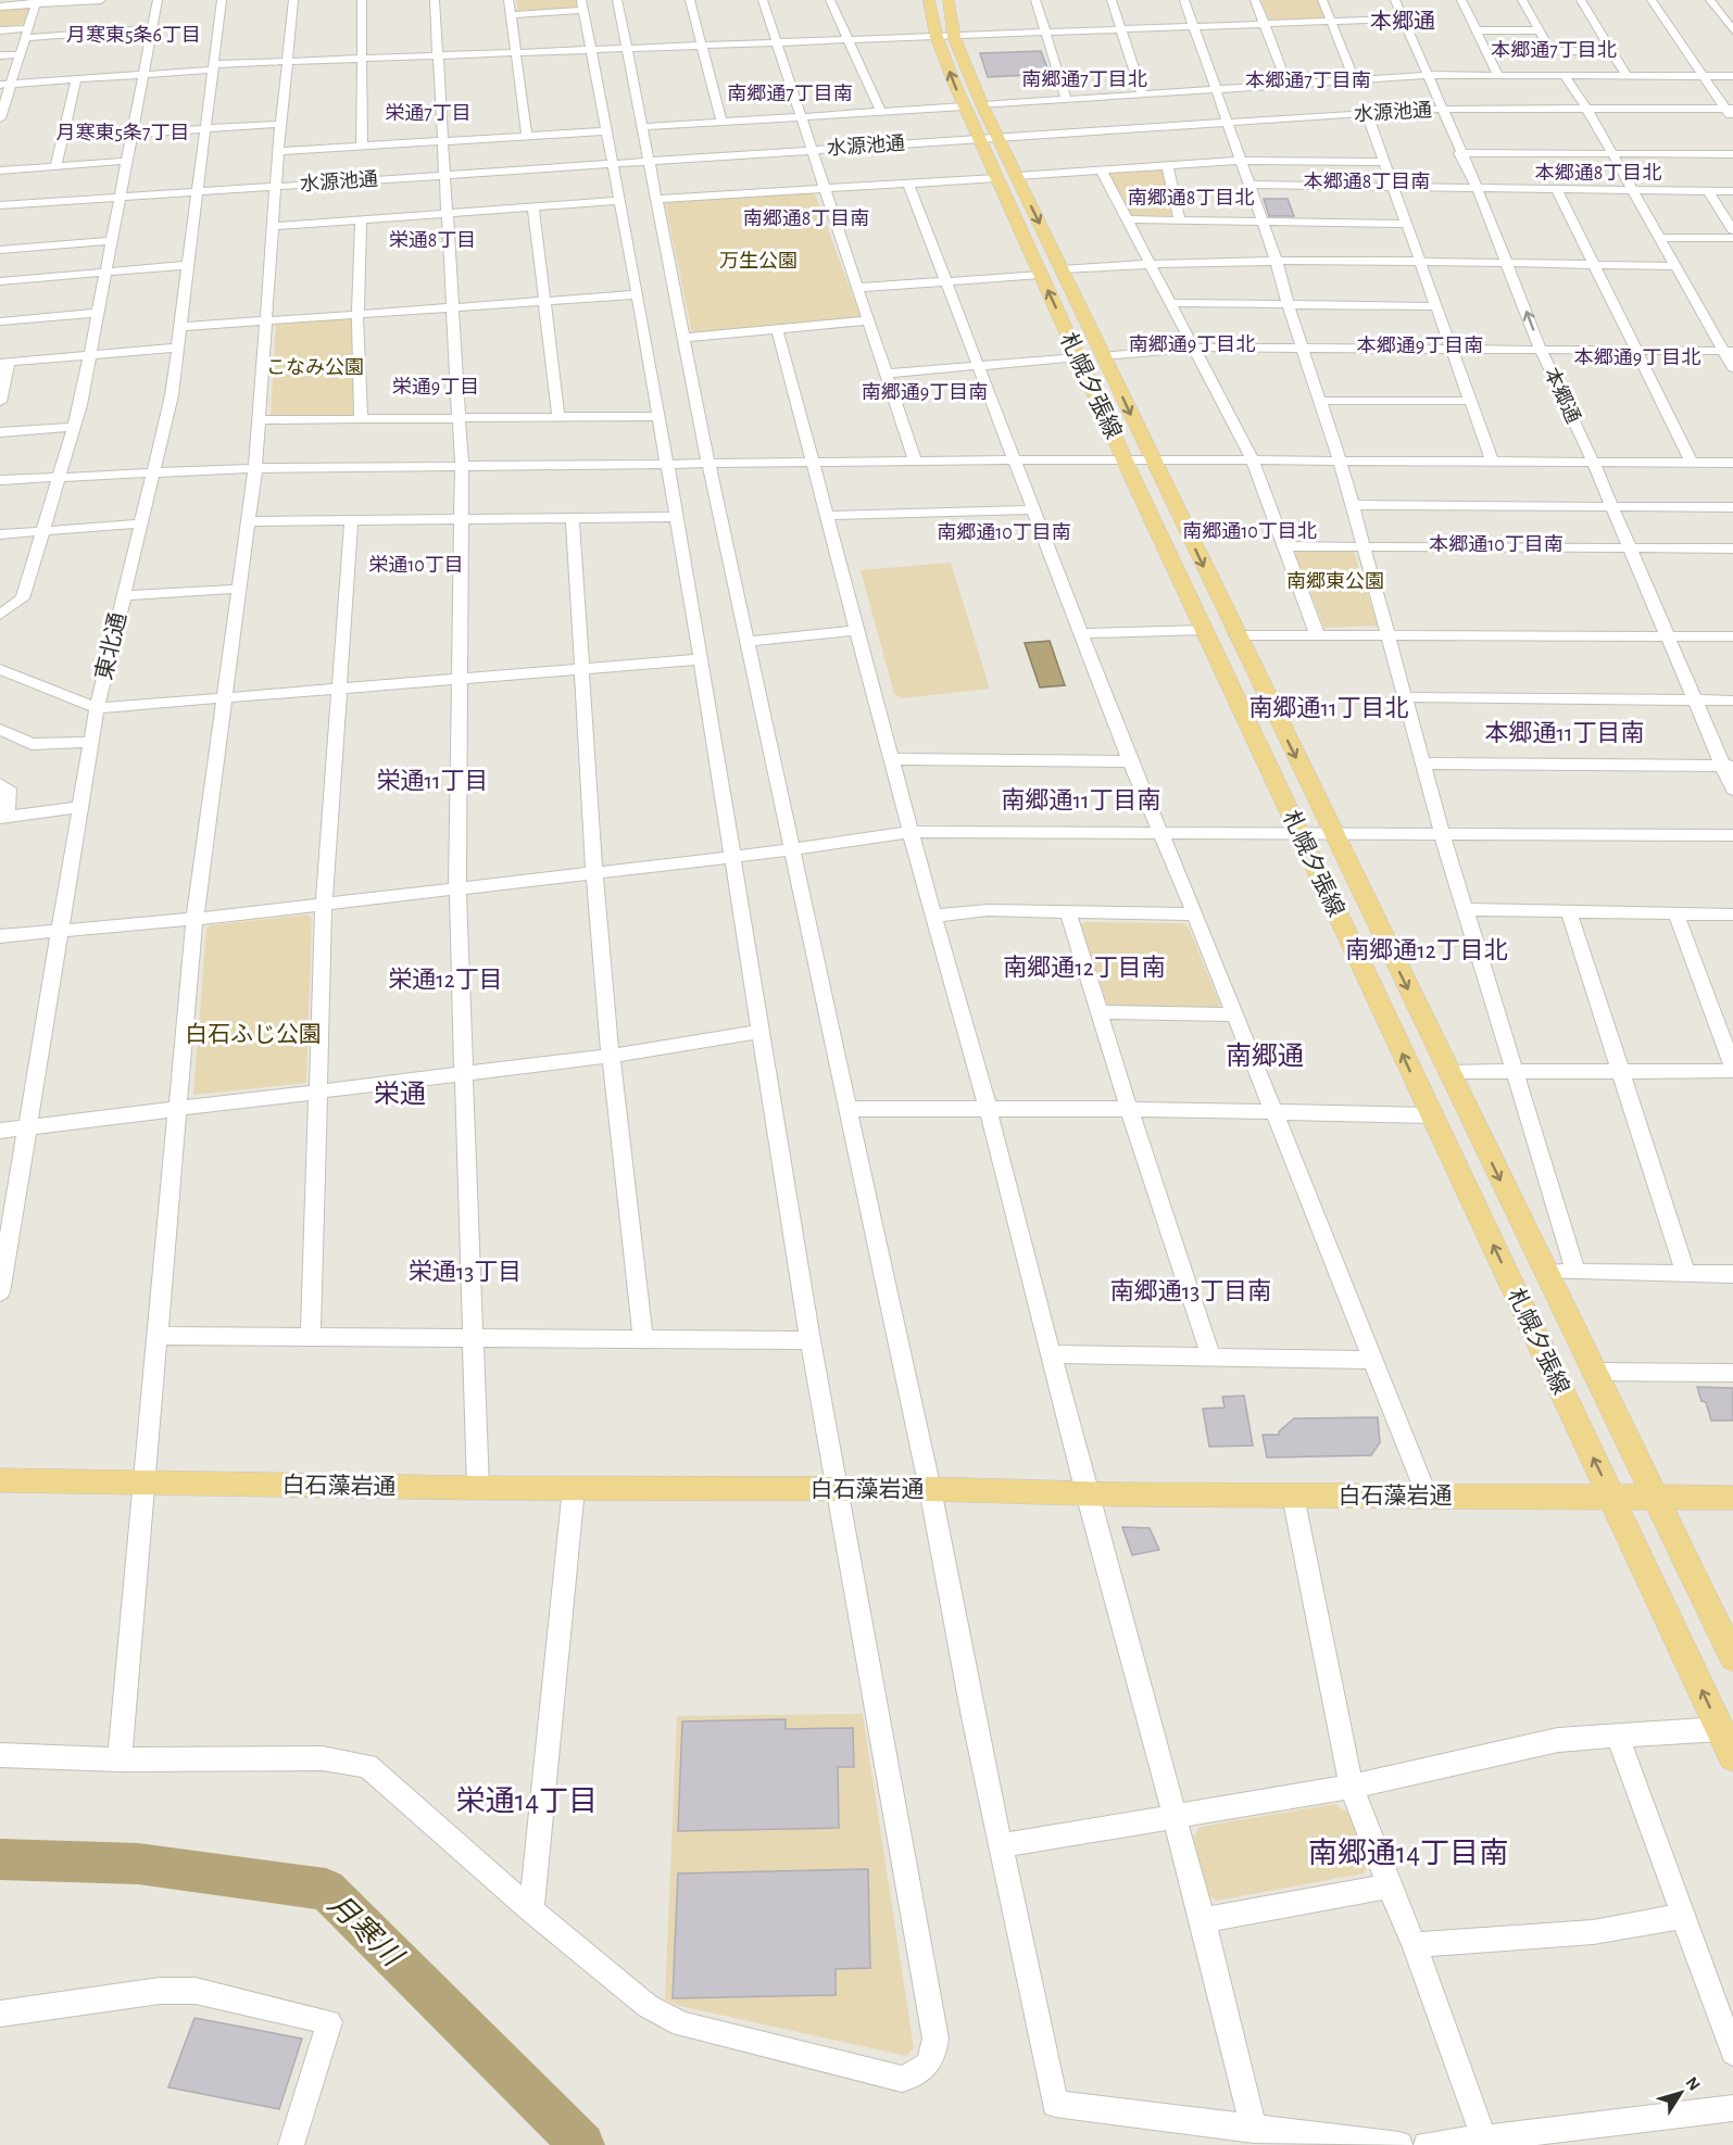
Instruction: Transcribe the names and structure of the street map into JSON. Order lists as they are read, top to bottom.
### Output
{
  "streets": {
    "main road": ["札幌夕張線", "白石藻岩通"],
    "street": ["水源池通", "本郷通", "東北通"]
  },
  "crossings": [
    ["水源池通", "札幌夕張線"],
    ["水源池通", "本郷通"],
    ["水源池通", "東北通"],
    ["札幌夕張線", "白石藻岩通"]
  ],
  "districts": [
    "本郷通",
    "月寒東5条6丁目",
    "本郷通7丁目北",
    "南郷通7丁目北",
    "本郷通7丁目南",
    "南郷通7丁目南",
    "栄通7丁目",
    "月寒東5条7丁目",
    "本郷通8丁目北",
    "本郷通8丁目南",
    "南郷通8丁目北",
    "南郷通8丁目南",
    "栄通8丁目",
    "南郷通9丁目北",
    "本郷通9丁目南",
    "本郷通9丁目北",
    "栄通9丁目",
    "南郷通9丁目南",
    "南郷通10丁目北",
    "南郷通10丁目南",
    "本郷通10丁目南",
    "栄通10丁目",
    "南郷通11丁目北",
    "本郷通11丁目南",
    "栄通11丁目",
    "南郷通11丁目南",
    "南郷通12丁目北",
    "南郷通12丁目南",
    "栄通12丁目",
    "南郷通",
    "栄通",
    "栄通13丁目",
    "南郷通13丁目南",
    "栄通14丁目",
    "南郷通14丁目南"
  ],
  "water": ["月寒川"],
  "parks": [
    "万生公園",
    "こなみ公園",
    "南郷東公園",
    "白石ふじ公園"
  ],
  "north": "top right"
}
